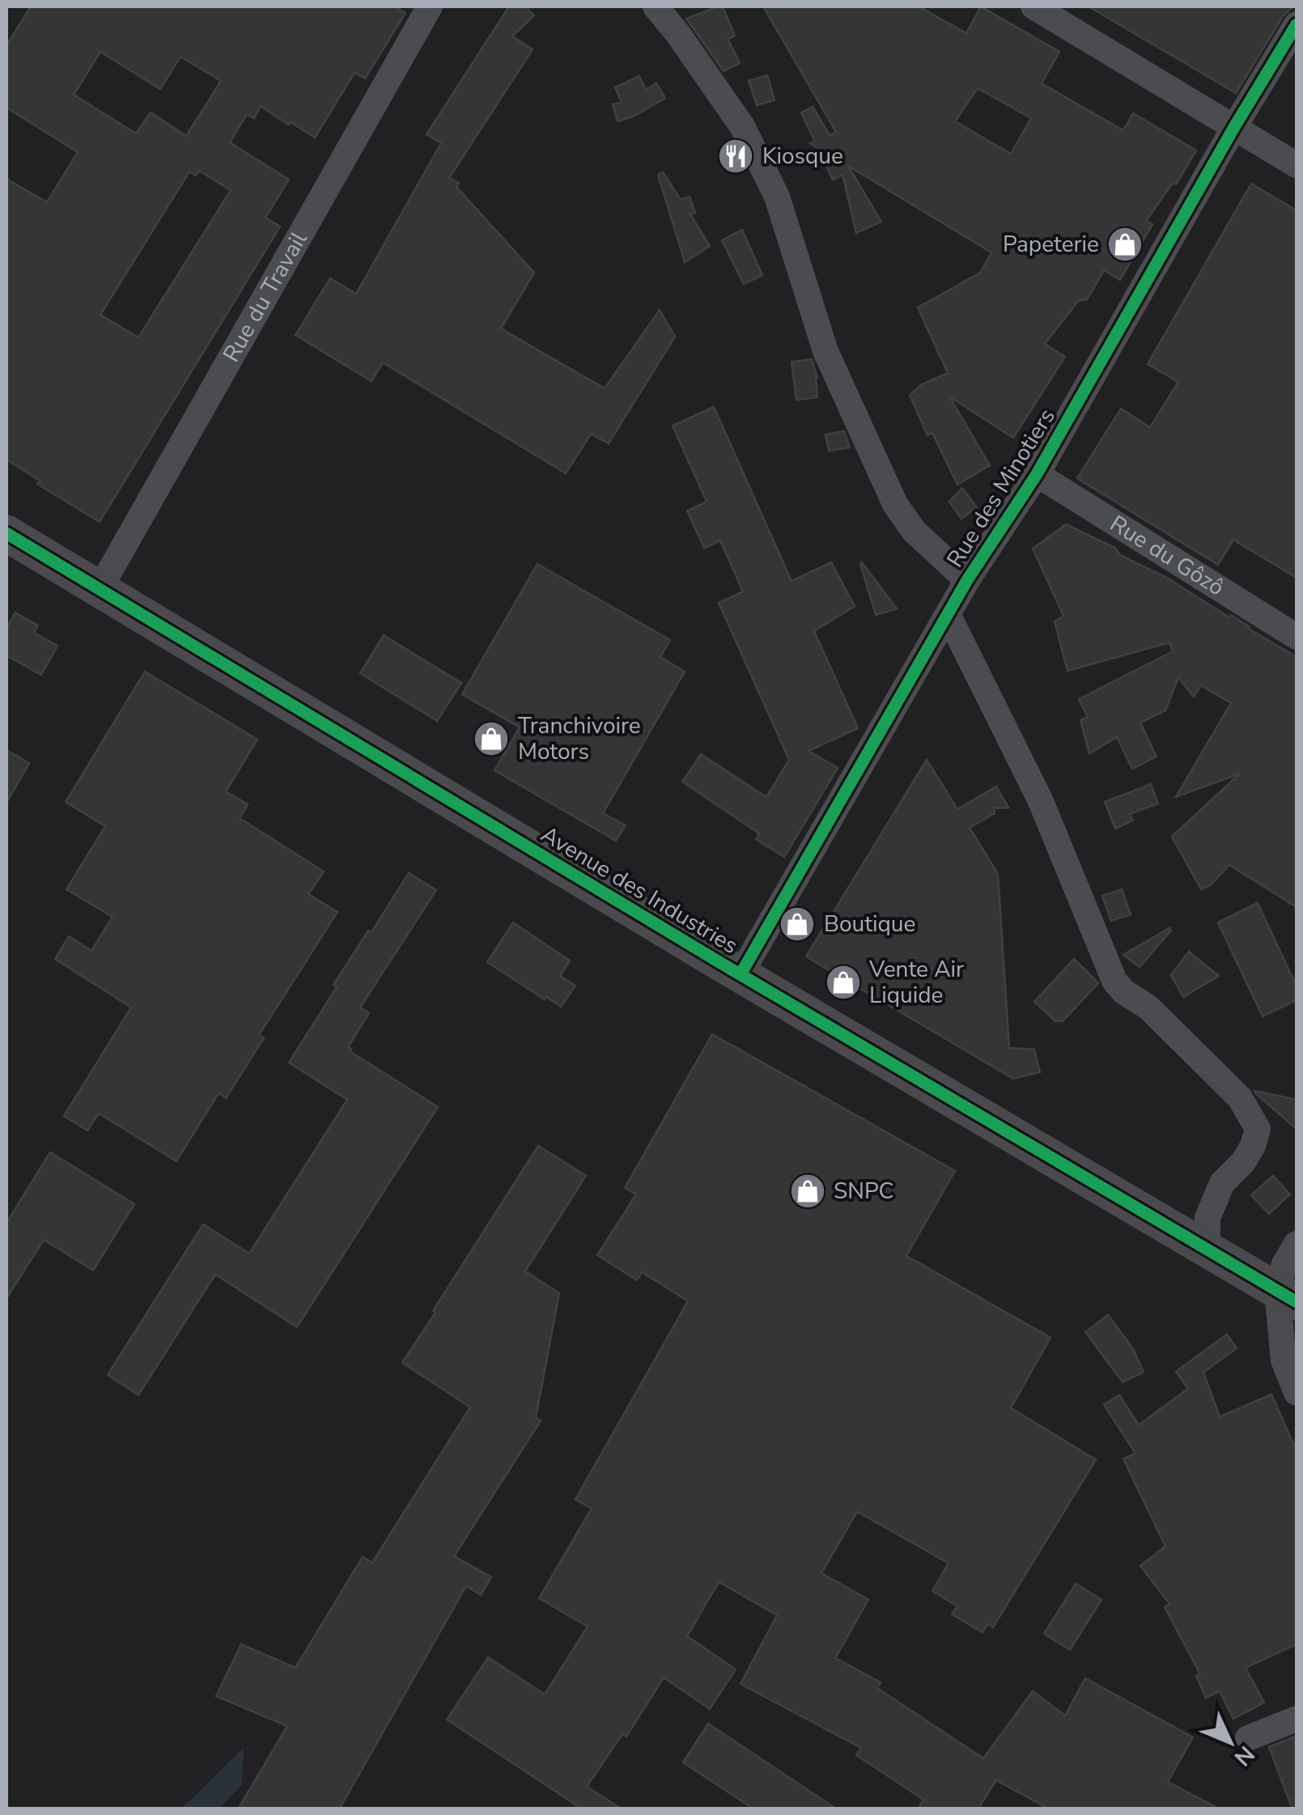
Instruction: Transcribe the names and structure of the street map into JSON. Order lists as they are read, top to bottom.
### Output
{
  "streets": {
    "street": [
      "Rue du Travail",
      "Rue des Minotiers",
      "Rue du Gôzô",
      "Avenue des Industries"
    ]
  },
  "crossings": [
    ["Rue du Travail", "Avenue des Industries"],
    ["Rue des Minotiers", "Rue du Gôzô"],
    ["Rue des Minotiers", "Avenue des Industries"]
  ],
  "places": {
    "restaurant": ["Kiosque"],
    "shop": [
      "Papeterie",
      "Tranchivoire Motors",
      "Boutique",
      "Vente Air Liquide",
      "SNPC"
    ]
  },
  "north": "bottom right"
}
